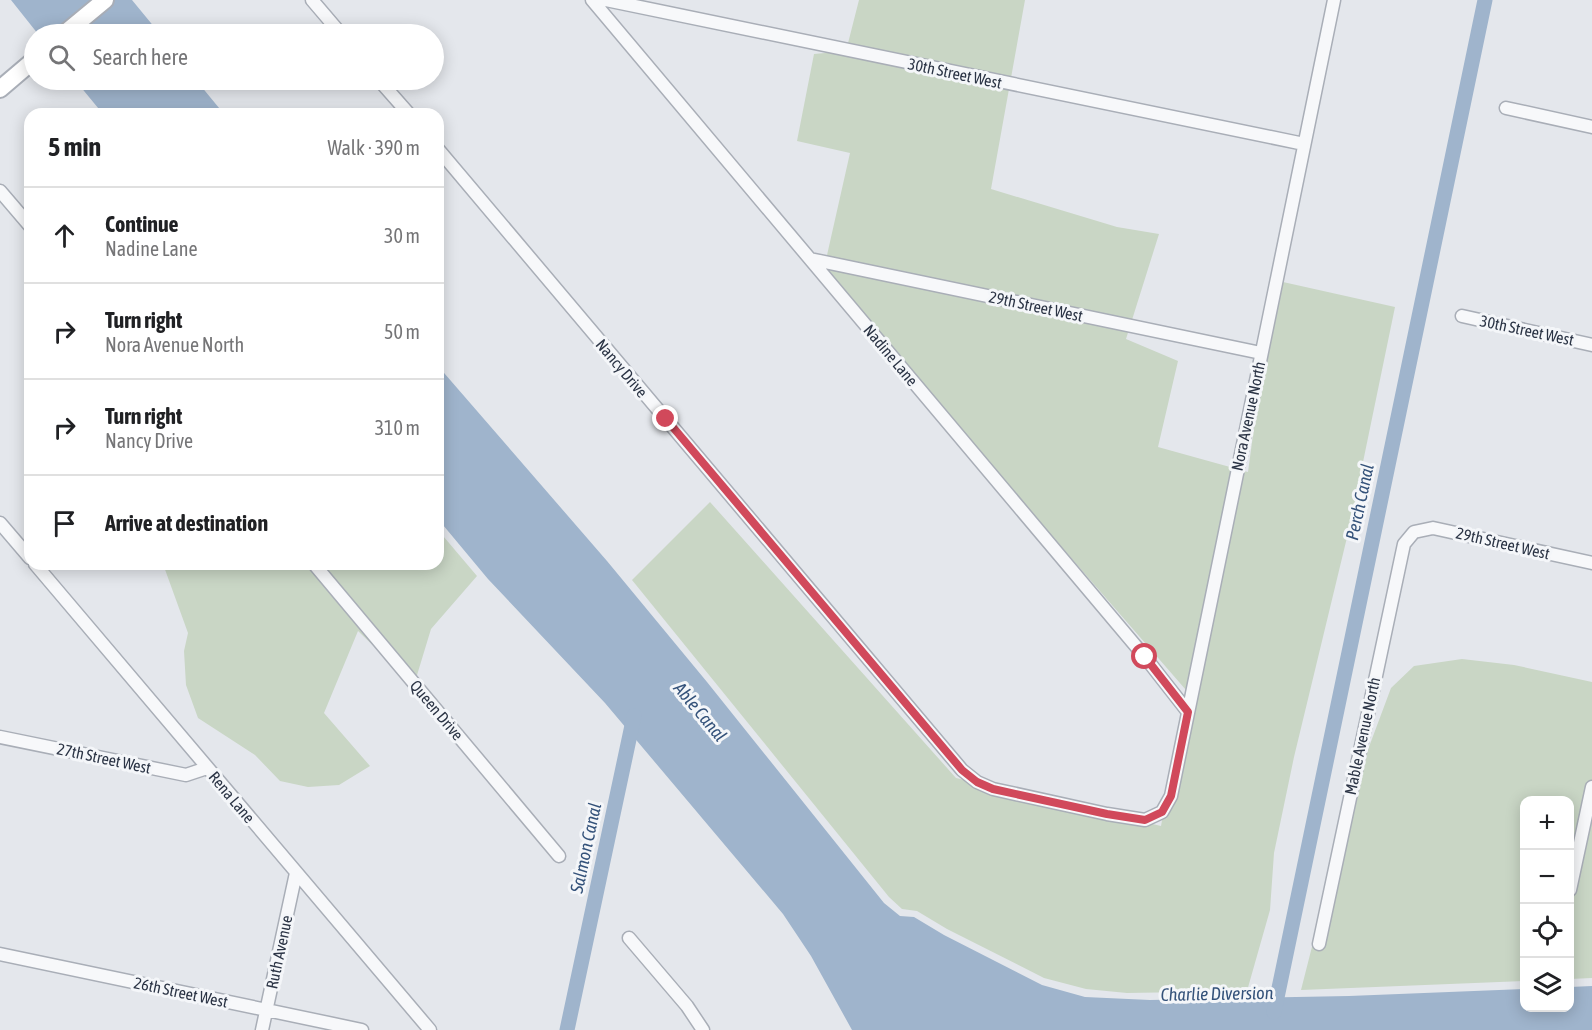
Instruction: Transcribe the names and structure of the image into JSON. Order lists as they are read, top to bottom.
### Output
{
  "streets": {
    "street": [
      "30th Street West",
      "29th Street West",
      "Nadine Lane",
      "Nancy Drive",
      "Nora Avenue North",
      "Queen Drive",
      "Mable Avenue North",
      "27th Street West",
      "Rena Lane",
      "Ruth Avenue",
      "26th Street West"
    ]
  },
  "crossings": [
    ["30th Street West", "Nora Avenue North"],
    ["29th Street West", "Nadine Lane"],
    ["29th Street West", "Nora Avenue North"],
    ["29th Street West", "Mable Avenue North"],
    ["Nadine Lane", "Nora Avenue North"],
    ["Nancy Drive", "Nora Avenue North"],
    ["27th Street West", "Rena Lane"],
    ["Rena Lane", "Ruth Avenue"],
    ["Ruth Avenue", "26th Street West"]
  ],
  "water": [
    "Perch Canal",
    "Able Canal",
    "Salmon Canal",
    "Charlie Diversion"
  ],
  "page": {
    "search": "Search here",
    "heading": ["5 min", "Walk · 390 m"],
    "list": [
      ["Continue", "Nadine Lane", "30 m"],
      ["Turn right", "Nora Avenue North", "50 m"],
      ["Turn right", "Nancy Drive", "310 m"],
      "Arrive at destination"
    ],
    "map_buttons": ["+", "−"]
  }
}
